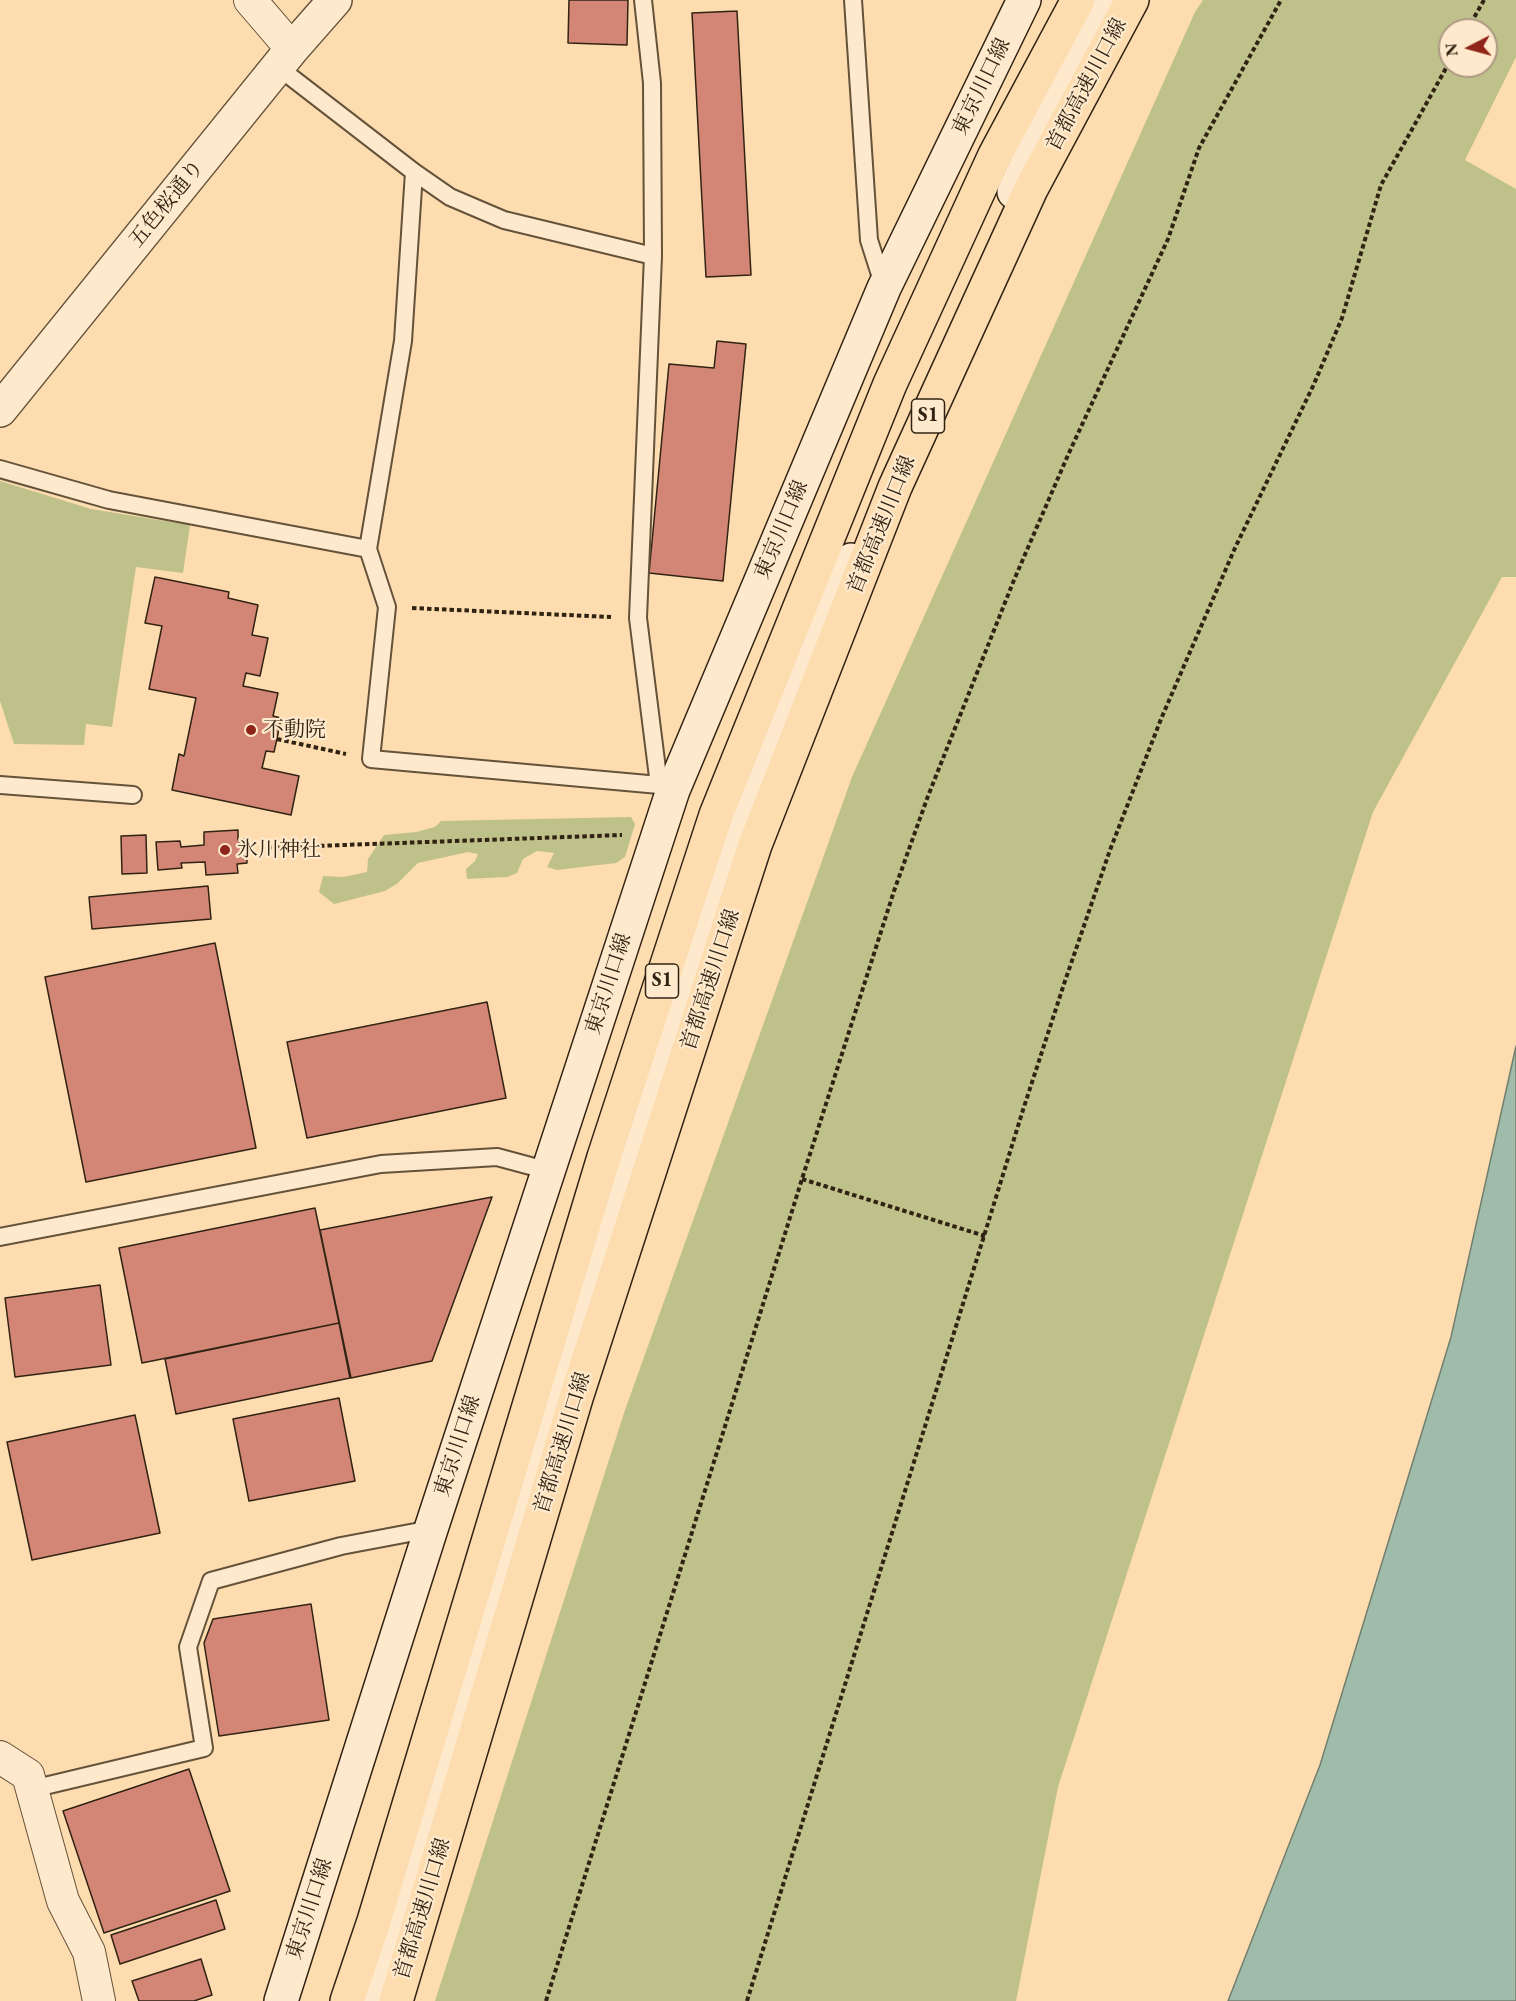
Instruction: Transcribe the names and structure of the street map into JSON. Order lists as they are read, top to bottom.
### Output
{
  "streets": {
    "highway": ["首都高速川口線", "S1"],
    "main road": ["東京川口線", "五色桜通り"]
  },
  "places": ["不動院", "氷川神社"],
  "north": "left"
}
